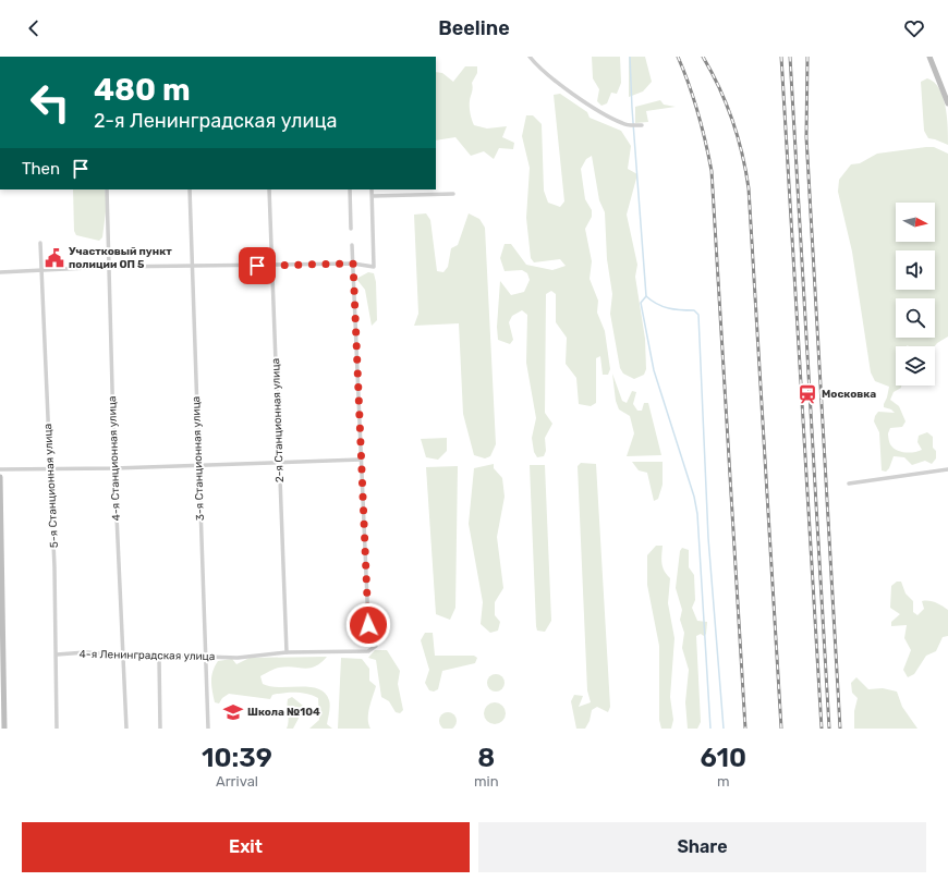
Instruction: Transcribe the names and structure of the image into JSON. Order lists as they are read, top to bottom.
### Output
{
  "streets": {
    "street": [
      "2-я Станционная улица",
      "4-я Станционная улица",
      "3-я Станционная улица",
      "5-я Станционная улица",
      "4-я Ленинградская улица"
    ]
  },
  "crossings": [
    ["2-я Станционная улица", "4-я Ленинградская улица"],
    ["4-я Станционная улица", "4-я Ленинградская улица"],
    ["3-я Станционная улица", "4-я Ленинградская улица"],
    ["5-я Станционная улица", "4-я Ленинградская улица"]
  ],
  "places": {
    "public building": ["Участковый пункт полиции ОП 5"],
    "station": ["Московка"],
    "school or university": ["Школа №104"]
  },
  "north": "right",
  "page": {
    "header": "Beeline",
    "turn": ["480 m", "2-я Ленинградская улица"],
    "then": "Then",
    "eta": [
      "10:39",
      "Arrival",
      "8",
      "min",
      "610",
      "m"
    ],
    "buttons": ["Exit", "Share"]
  }
}
